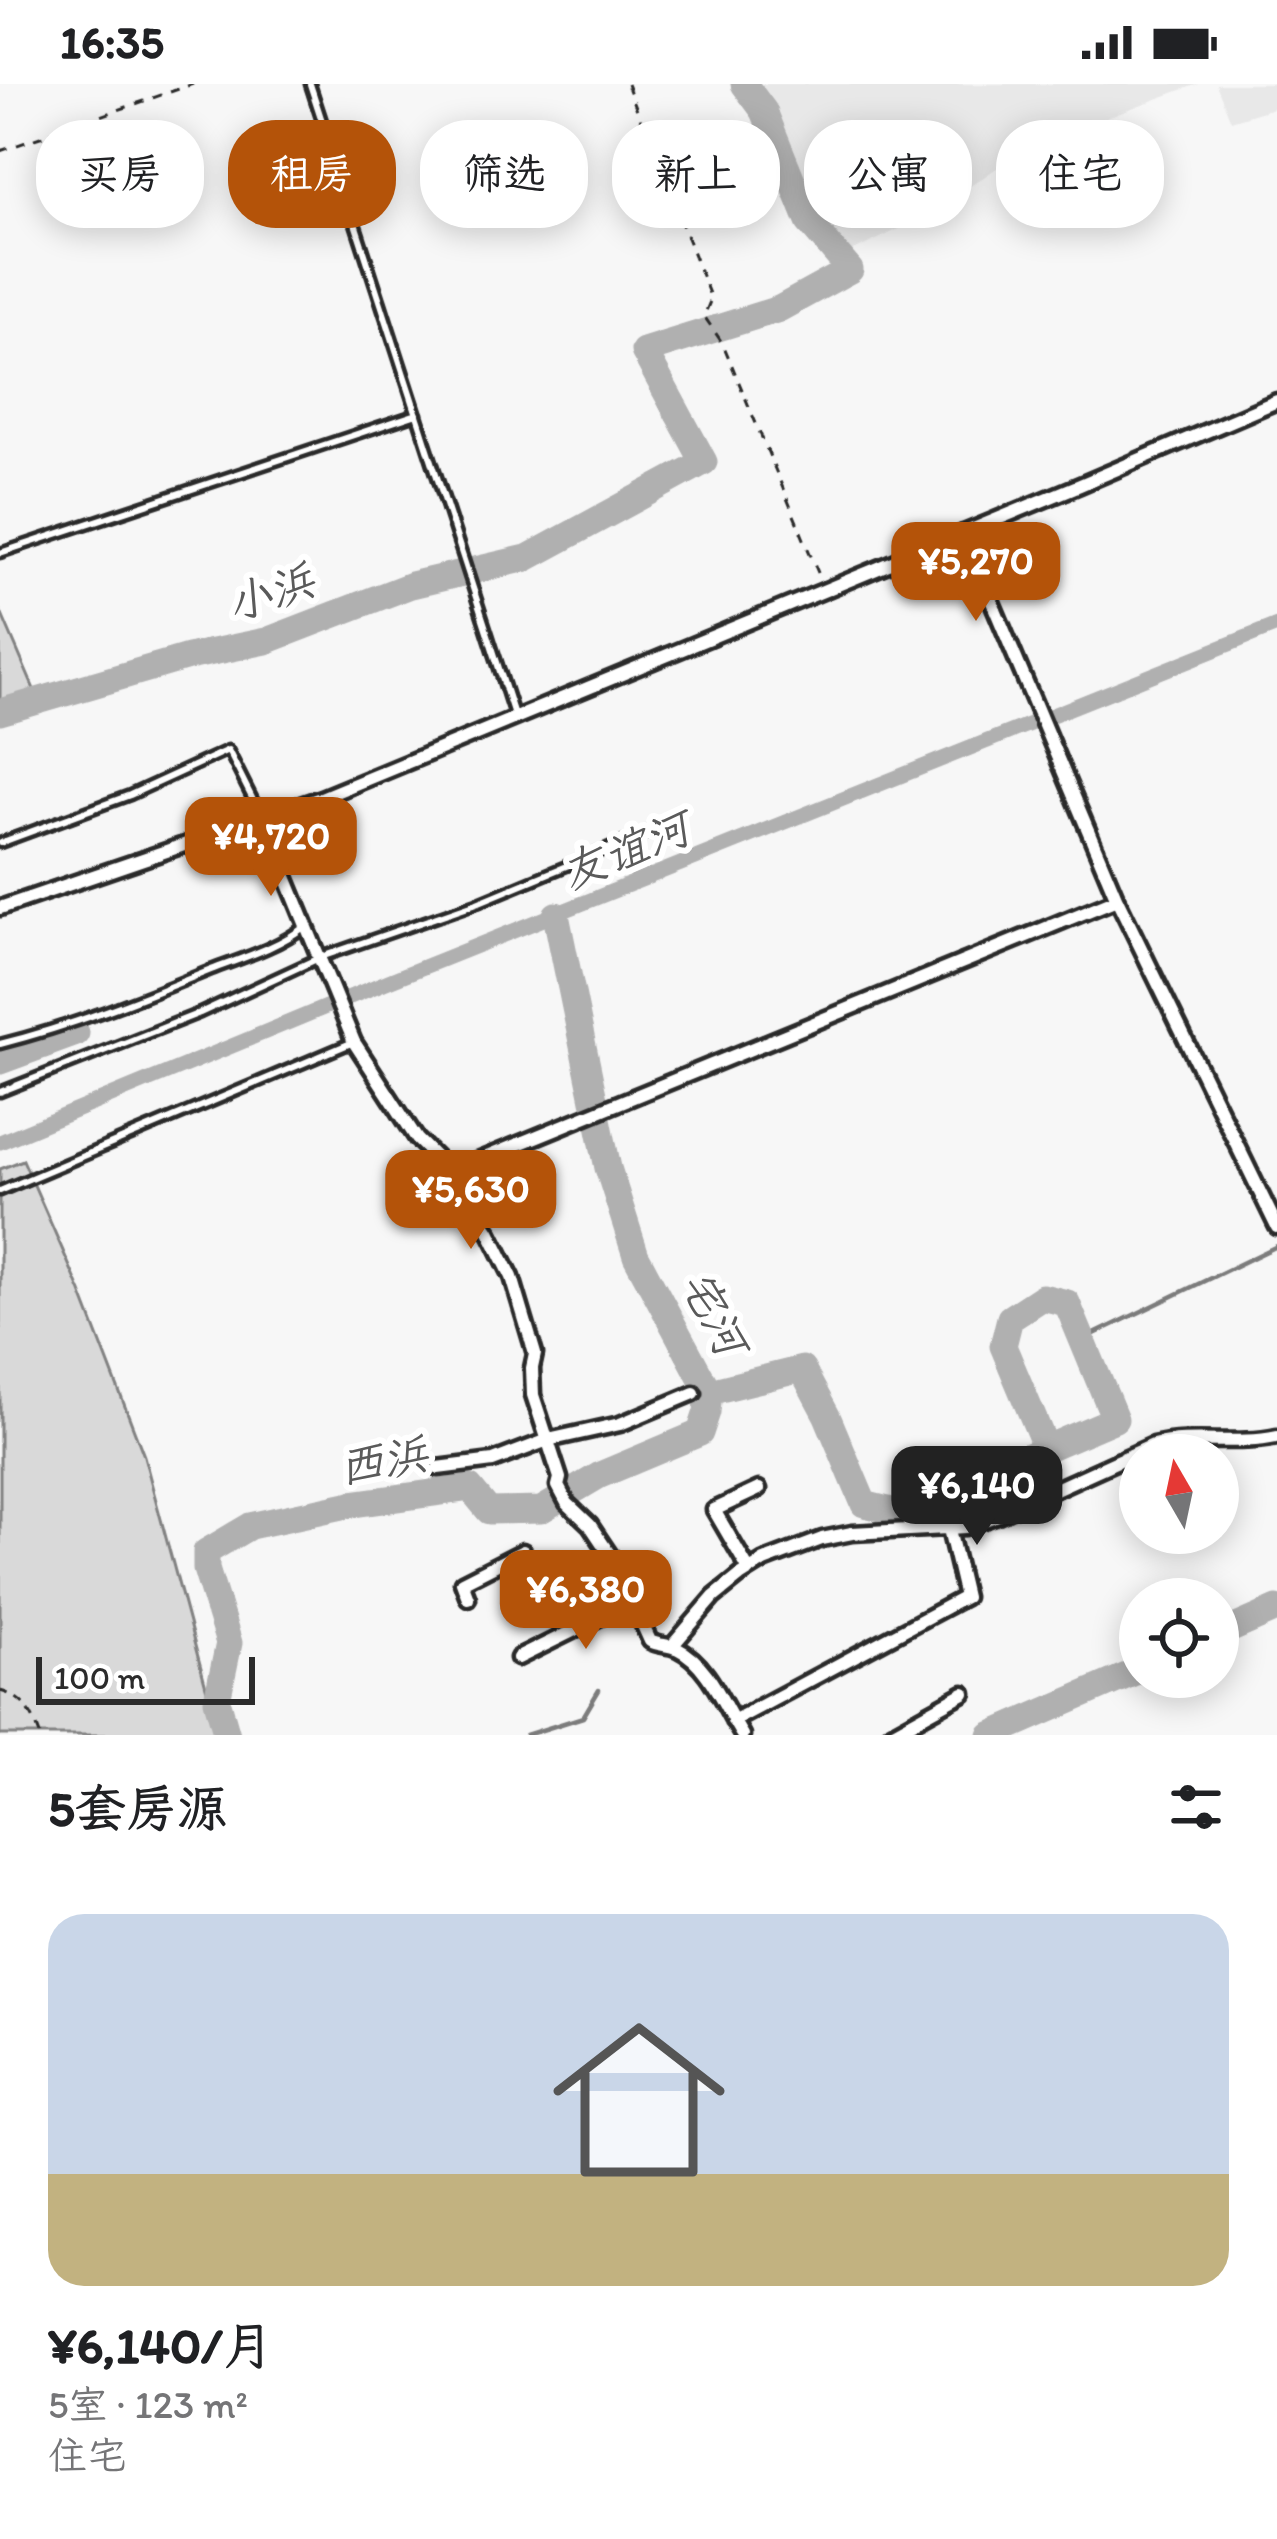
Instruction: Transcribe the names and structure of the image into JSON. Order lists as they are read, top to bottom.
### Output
{
  "water": [
    "小浜",
    "友谊河",
    "宅河",
    "西浜"
  ],
  "scale_bar": "100 m",
  "north": "top",
  "page": {
    "status": "16:35",
    "chip": [
      "买房",
      "租房",
      "筛选",
      "新上",
      "公寓",
      "住宅"
    ],
    "price": [
      "¥5,270",
      "¥4,720",
      "¥5,630",
      "¥6,140",
      "¥6,380"
    ],
    "scale": "100 m",
    "heading": "5套房源",
    "list": [
      {
        "name": "¥6,140/月",
        "note": "5室 · 123 m² · 住宅"
      }
    ]
  }
}
